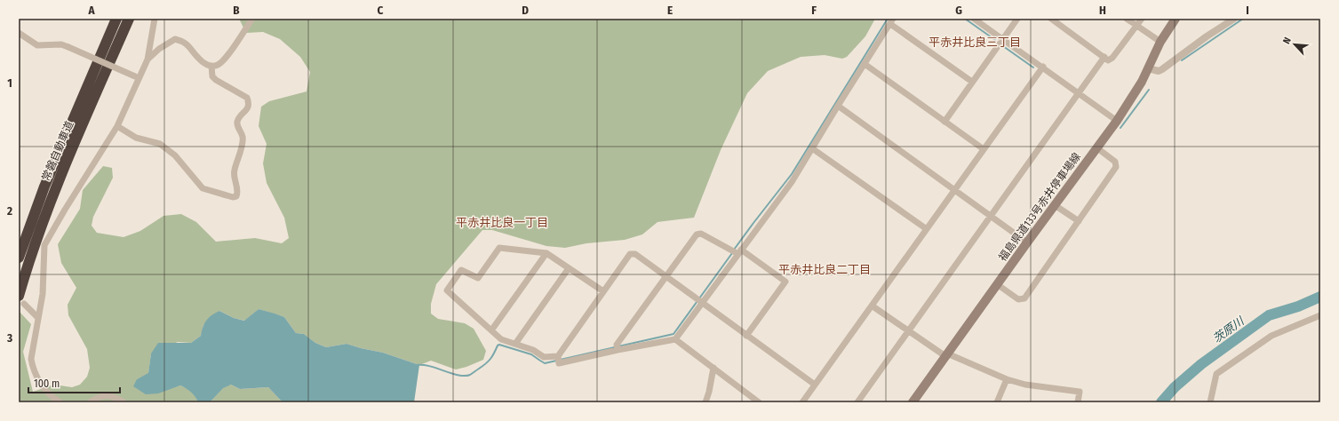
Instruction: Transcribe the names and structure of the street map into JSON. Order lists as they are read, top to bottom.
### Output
{
  "streets": {
    "highway": ["常磐自動車道"],
    "main road": ["福島県道133号赤井停車場線"]
  },
  "districts": ["平赤井比良三丁目", "平赤井比良一丁目", "平赤井比良二丁目"],
  "water": ["茨原川"],
  "scale_bar": "100 m",
  "north": "top left",
  "grid": {
    "columns": [
      "A",
      "B",
      "C",
      "D",
      "E",
      "F",
      "G",
      "H",
      "I"
    ],
    "rows": ["1", "2", "3"]
  }
}
